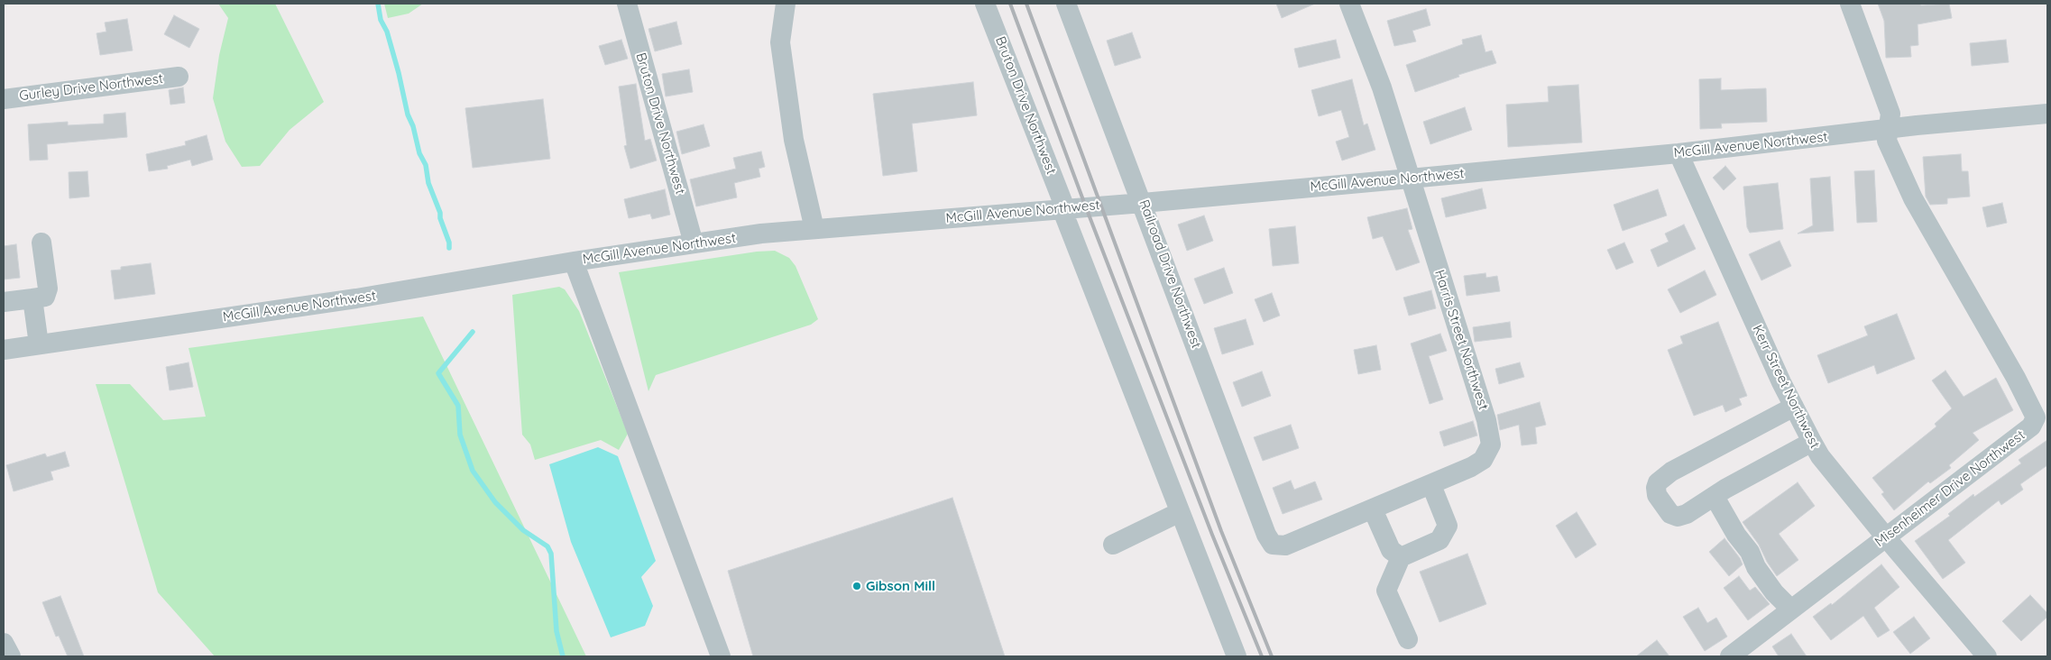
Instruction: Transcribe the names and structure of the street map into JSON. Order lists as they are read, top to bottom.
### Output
{
  "streets": {
    "street": [
      "Gurley Drive Northwest",
      "Bruton Drive Northwest",
      "McGill Avenue Northwest",
      "Railroad Drive Northwest",
      "Harris Street Northwest",
      "Kerr Street Northwest",
      "Misenheimer Drive Northwest"
    ]
  },
  "crossings": [
    ["Bruton Drive Northwest", "McGill Avenue Northwest"],
    ["McGill Avenue Northwest", "Railroad Drive Northwest"],
    ["McGill Avenue Northwest", "Harris Street Northwest"],
    ["McGill Avenue Northwest", "Kerr Street Northwest"],
    ["McGill Avenue Northwest", "Misenheimer Drive Northwest"],
    ["Railroad Drive Northwest", "Harris Street Northwest"],
    ["Kerr Street Northwest", "Misenheimer Drive Northwest"]
  ],
  "places": ["Gibson Mill"]
}
